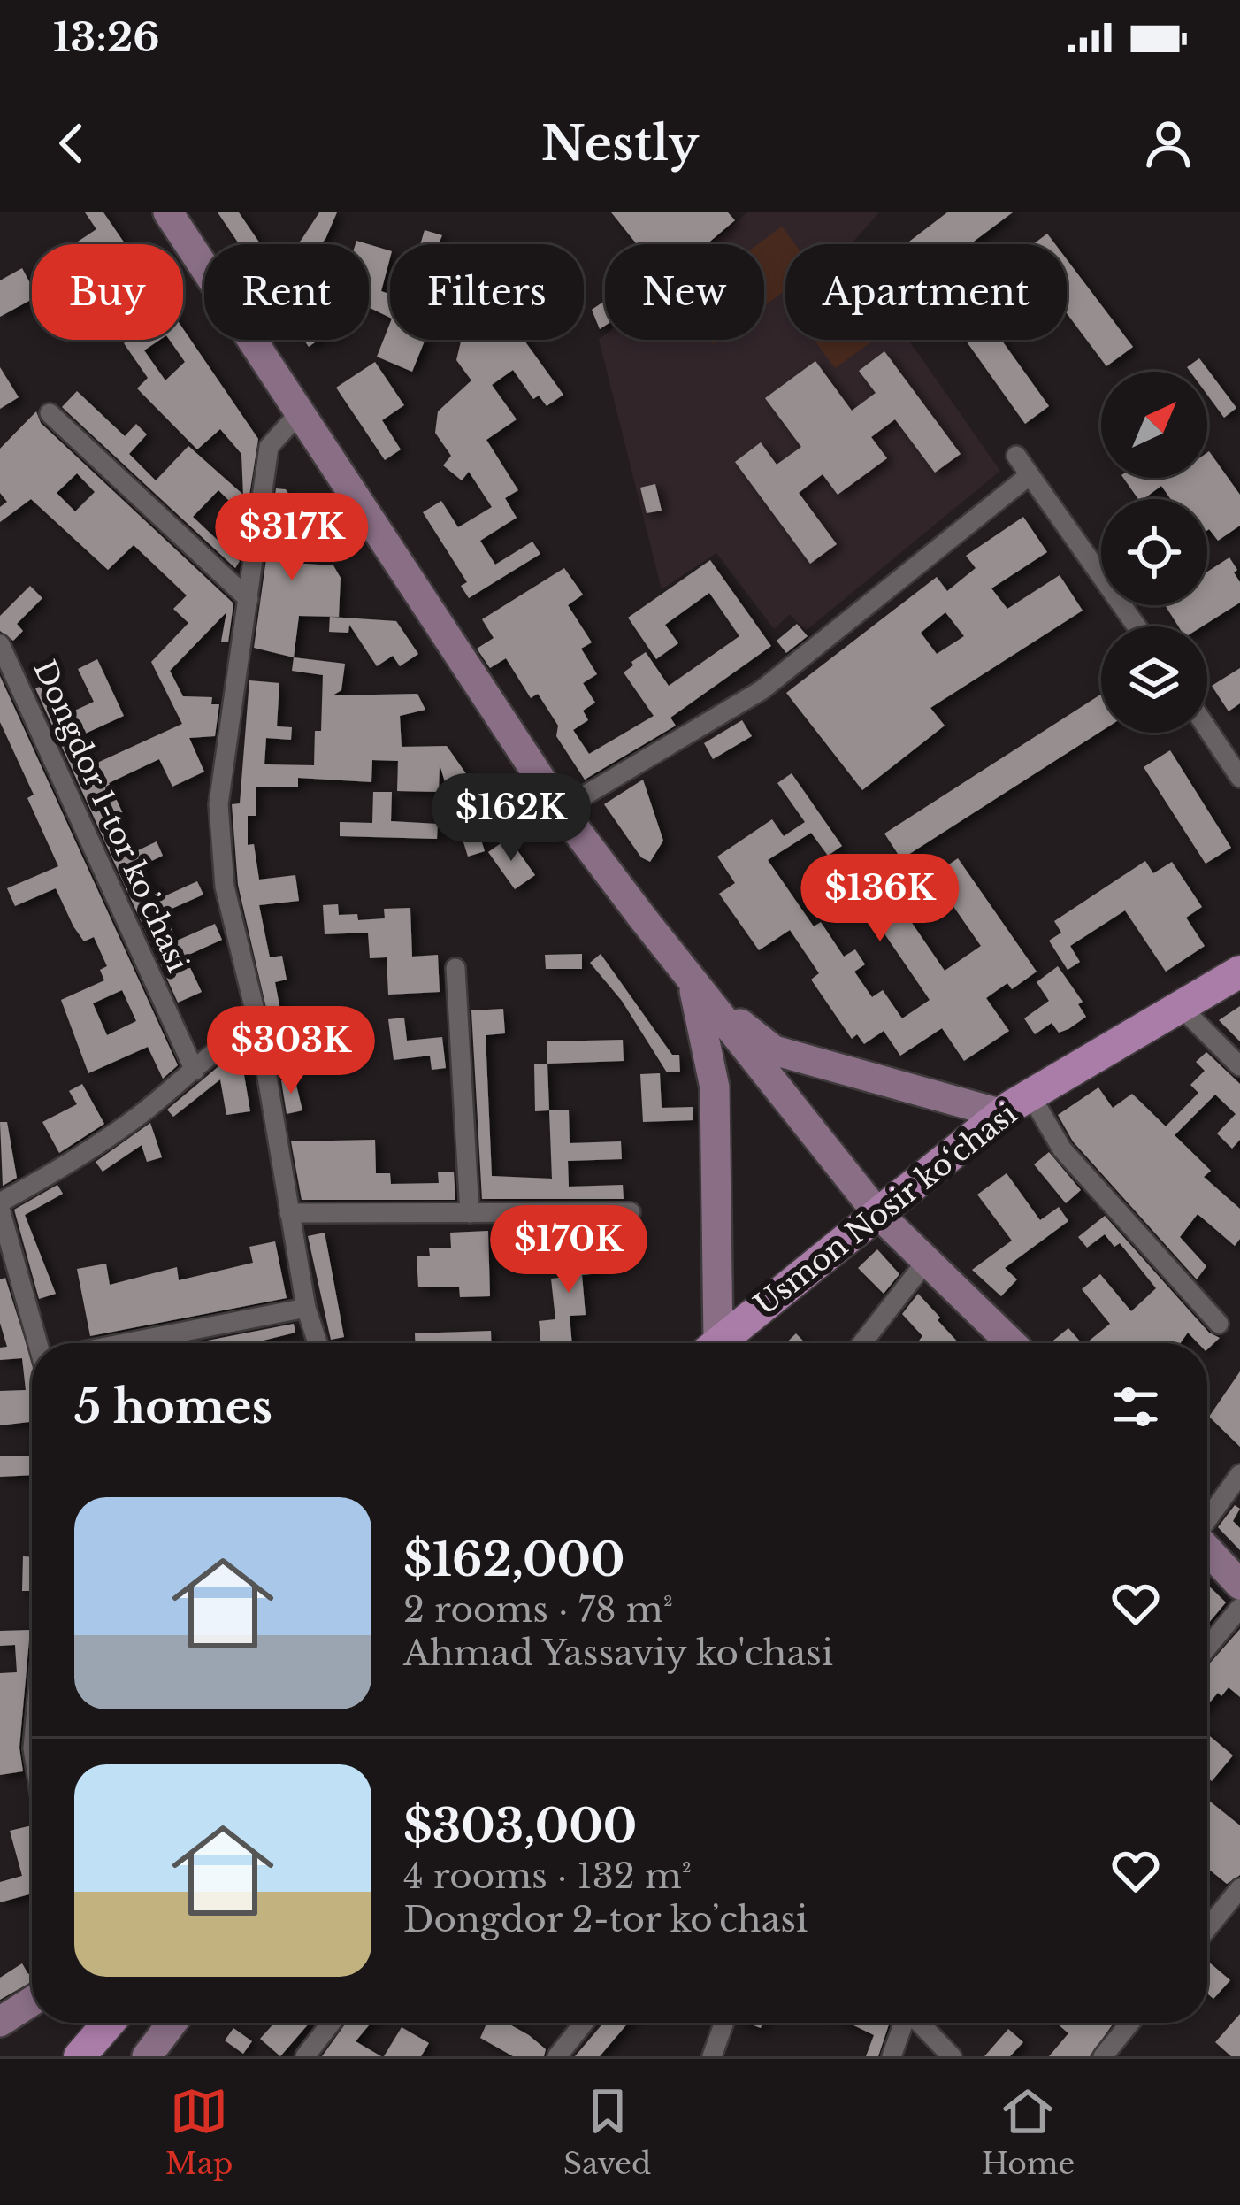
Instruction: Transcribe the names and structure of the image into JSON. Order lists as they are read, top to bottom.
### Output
{
  "streets": {
    "main road": ["Usmon Nosir ko‘chasi"],
    "street": ["Dongdor 1-tor koʼchasi"]
  },
  "north": "top right",
  "page": {
    "status": "13:26",
    "header": "Nestly",
    "chip": [
      "Buy",
      "Rent",
      "Filters",
      "New",
      "Apartment"
    ],
    "price": [
      "$317K",
      "$162K",
      "$136K",
      "$303K",
      "$170K"
    ],
    "heading": "5 homes",
    "list": [
      {
        "name": "$162,000",
        "note": "2 rooms · 78 m² · Ahmad Yassaviy ko'chasi"
      },
      {
        "name": "$303,000",
        "note": "4 rooms · 132 m² · Dongdor 2-tor koʼchasi"
      }
    ],
    "tabs": ["Map", "Saved", "Home"]
  }
}
